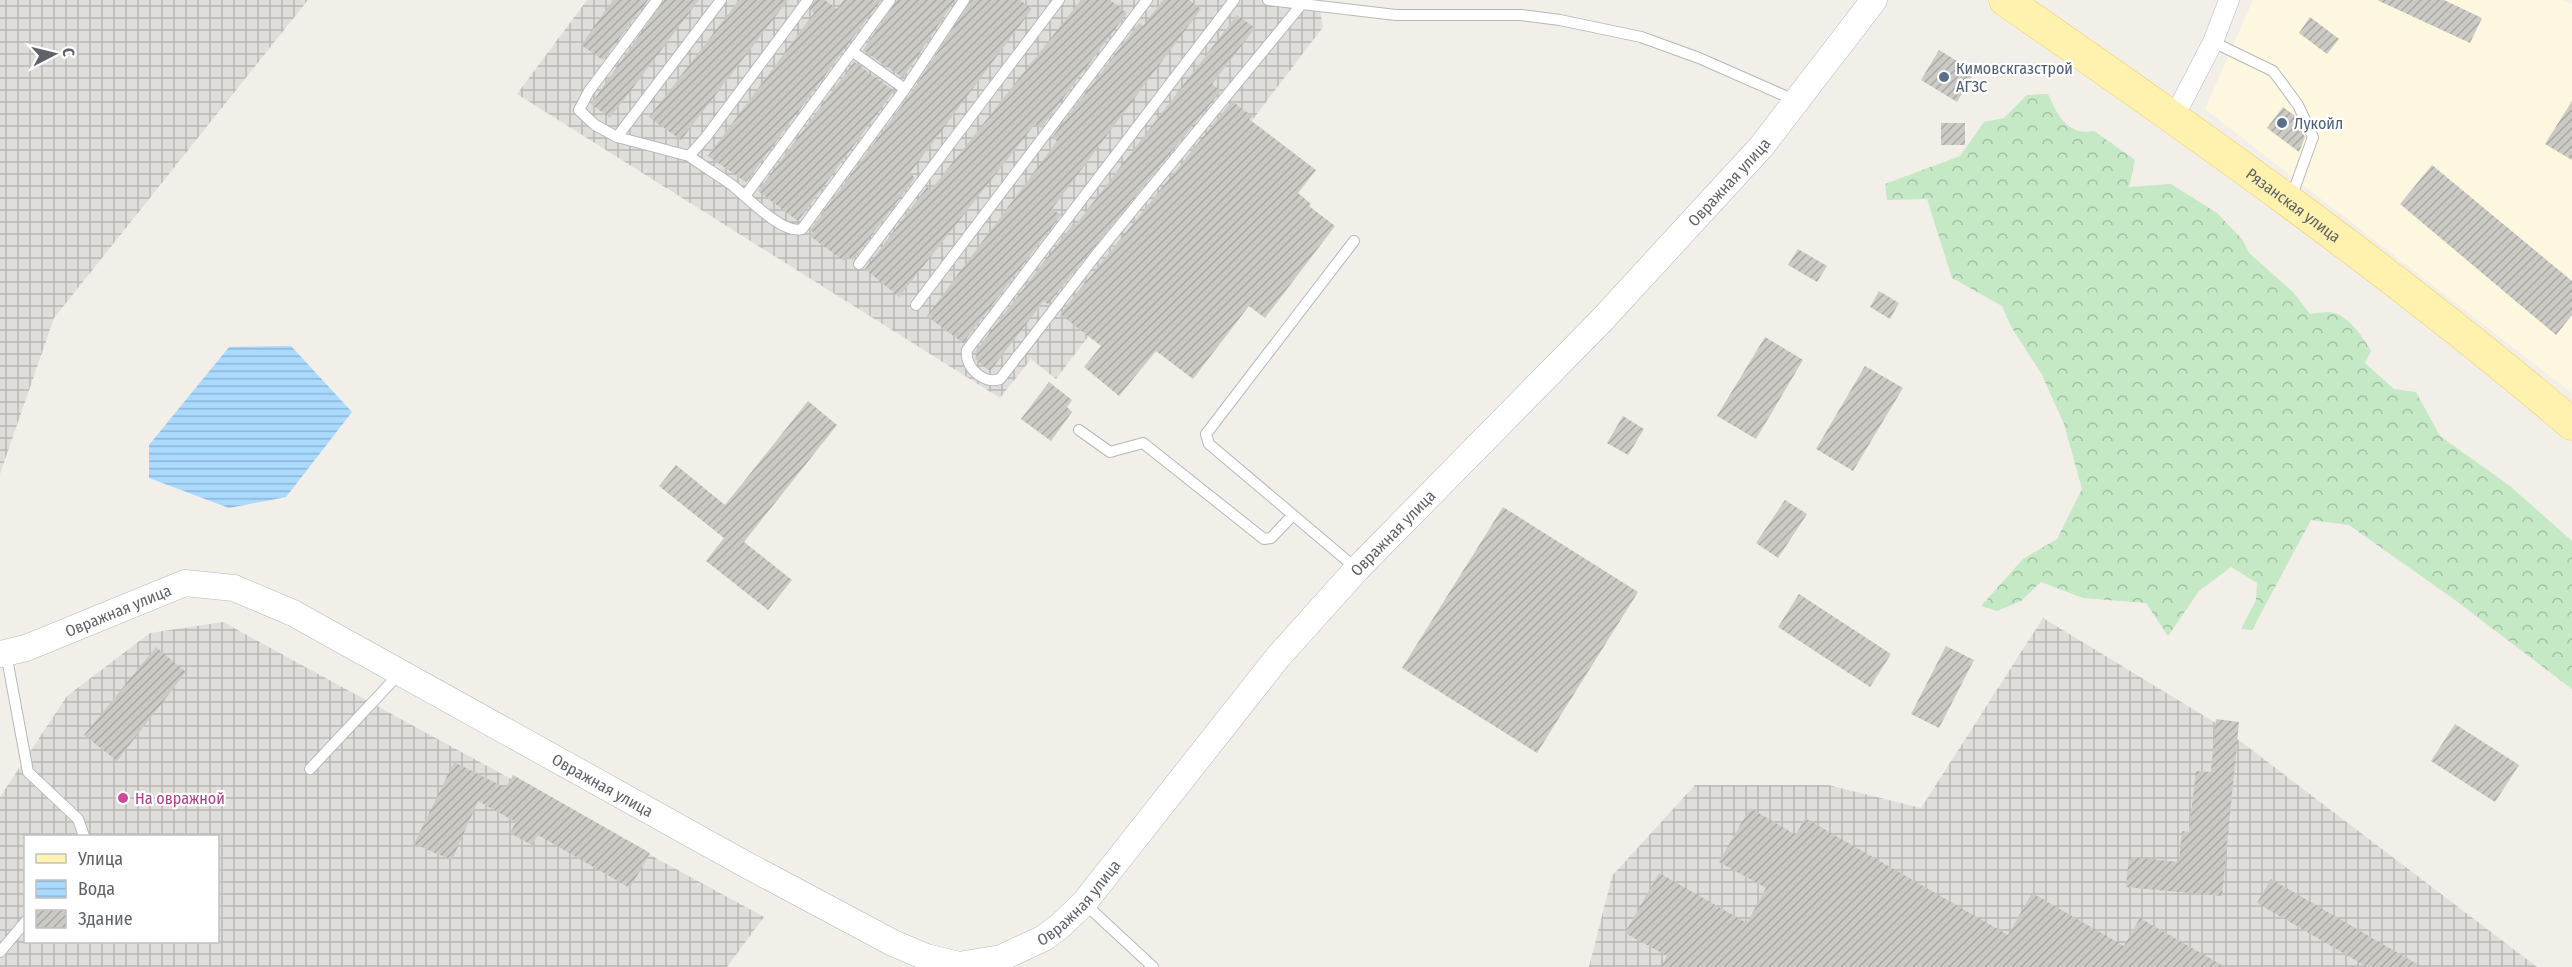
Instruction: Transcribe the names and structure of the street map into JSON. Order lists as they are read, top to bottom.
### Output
{
  "streets": {
    "main road": ["Рязанская улица"],
    "street": ["Овражная улица"]
  },
  "places": ["Кимовскгазстрой АГЗС", "Лукойл", "На овражной"],
  "legend": ["Улица", "Вода", "Здание"],
  "north": "right"
}
